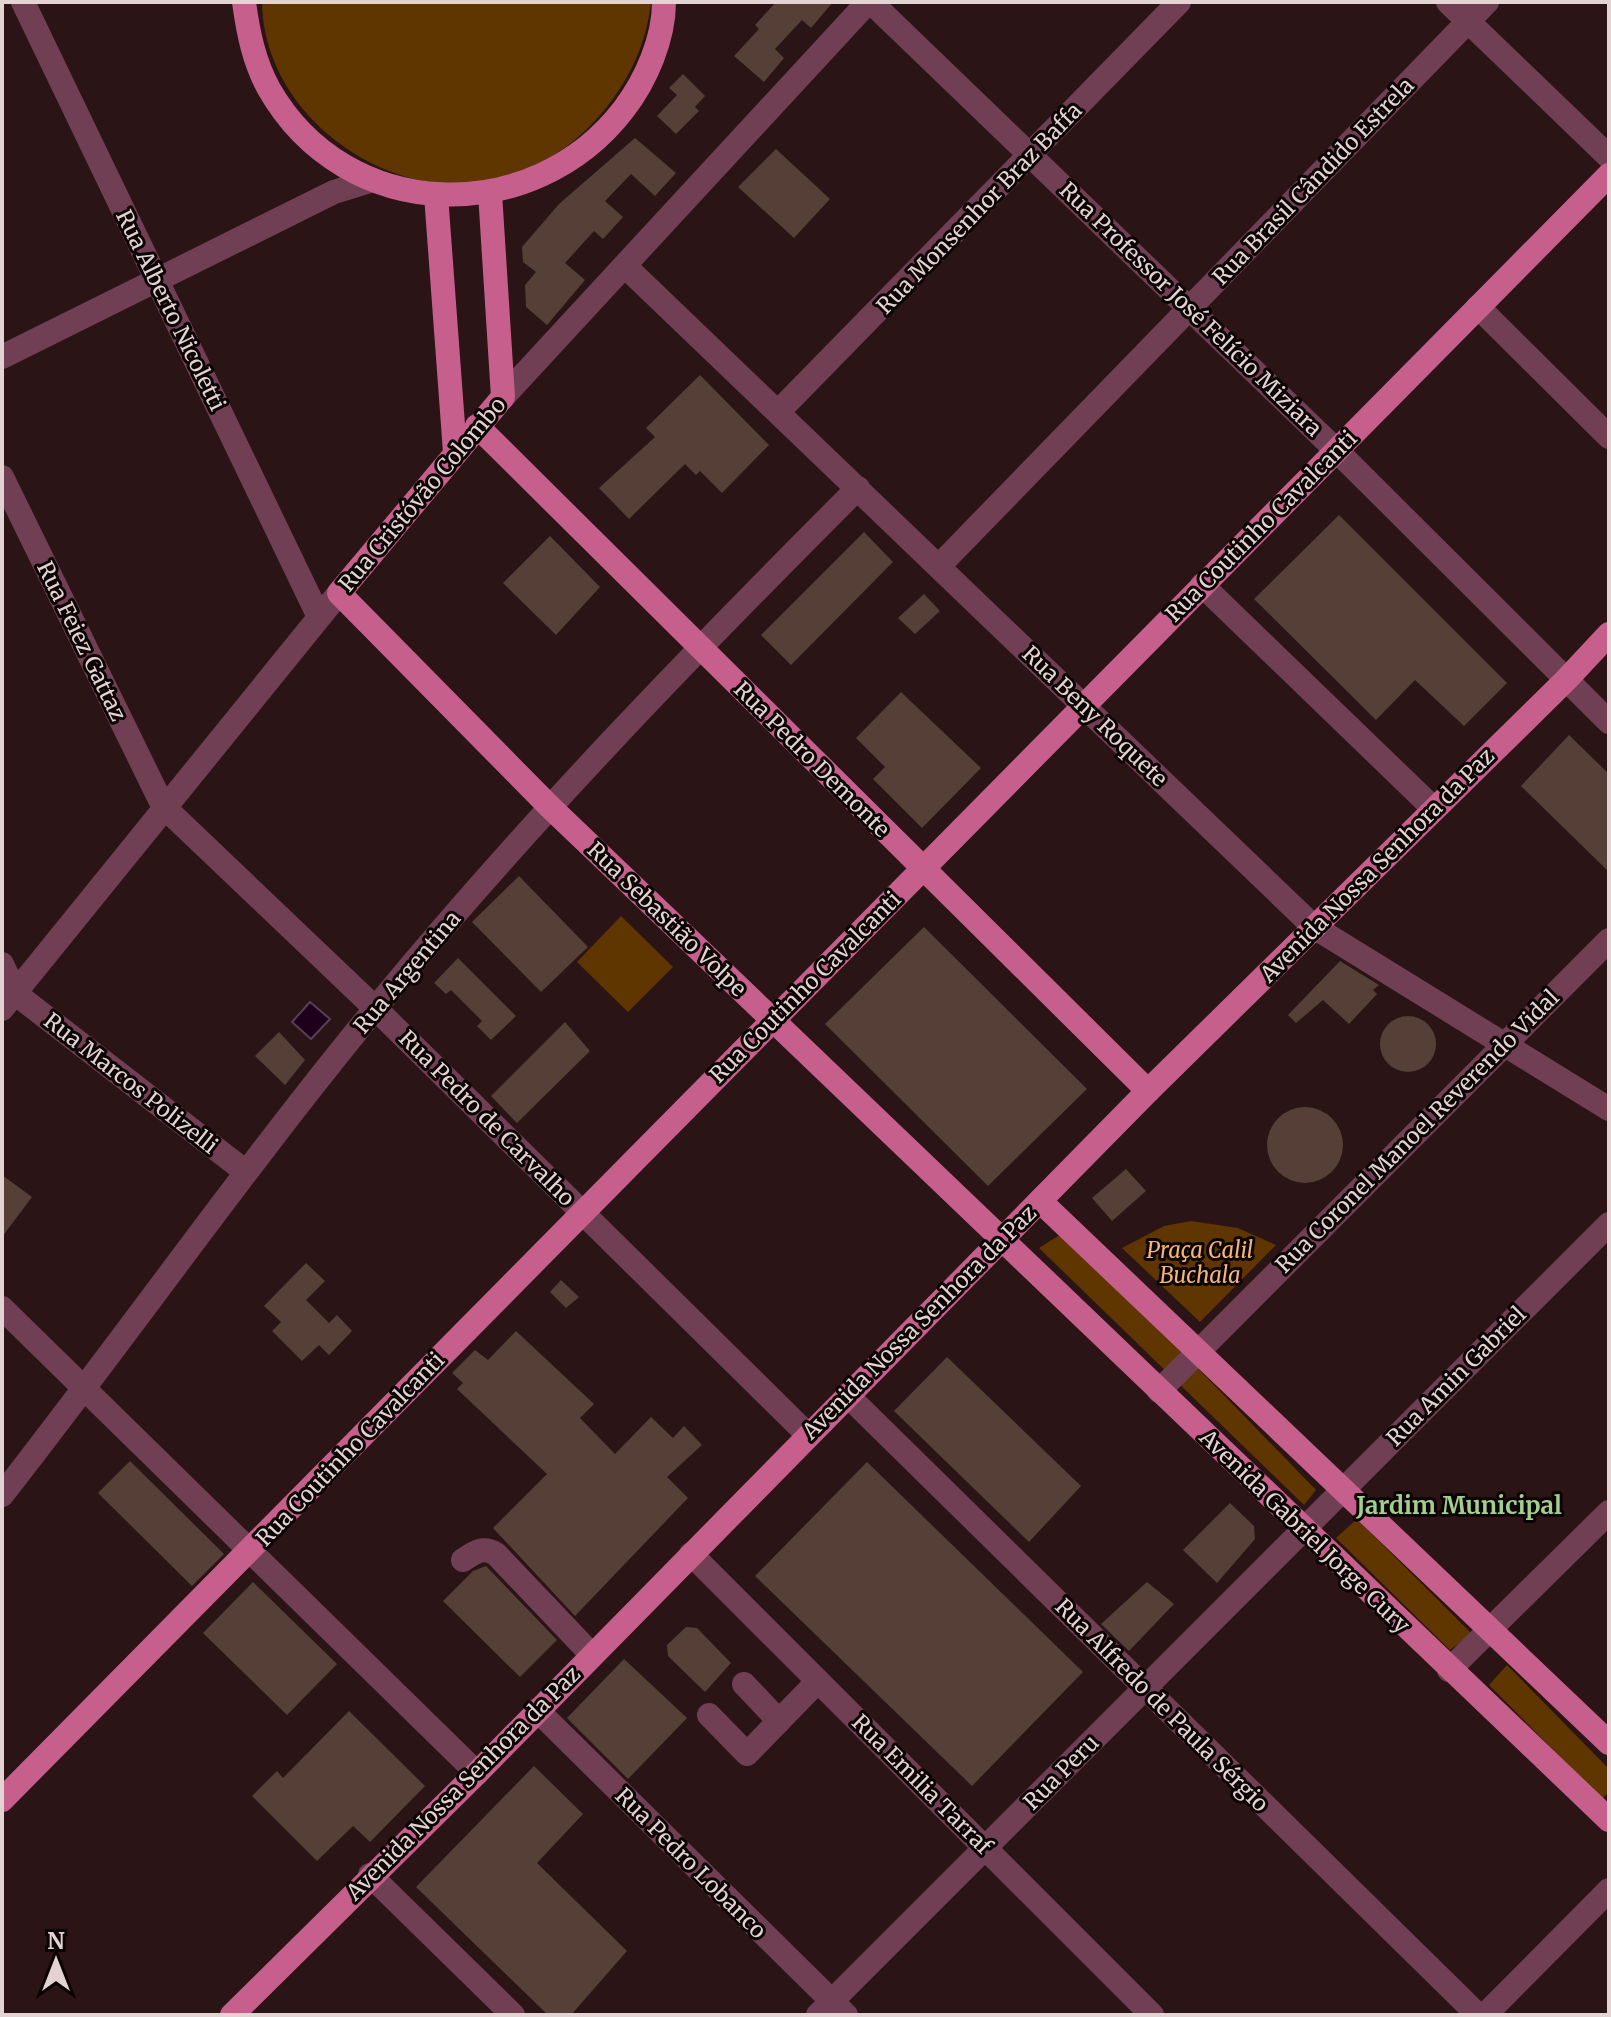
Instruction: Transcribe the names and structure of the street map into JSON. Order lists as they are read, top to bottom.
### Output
{
  "streets": {
    "main road": [
      "Rua Cristóvão Colombo",
      "Rua Coutinho Cavalcanti",
      "Rua Pedro Demonte",
      "Avenida Nossa Senhora da Paz",
      "Rua Sebastião Volpe",
      "Avenida Gabriel Jorge Cury"
    ],
    "street": [
      "Rua Brasil Cândido Estrela",
      "Rua Monsenhor Braz Baffa",
      "Rua Professor José Felício Miziara",
      "Rua Alberto Nicoletti",
      "Rua Feiez Gattaz",
      "Rua Beny Roquete",
      "Rua Argentina",
      "Rua Marcos Polizelli",
      "Rua Pedro de Carvalho",
      "Rua Coronel Manoel Reverendo Vidal",
      "Rua Amin Gabriel",
      "Rua Alfredo de Paula Sérgio",
      "Rua Peru",
      "Rua Emilia Tarraf",
      "Rua Pedro Lobanco"
    ]
  },
  "crossings": [
    ["Rua Brasil Cândido Estrela", "Rua Professor José Felício Miziara"],
    ["Rua Brasil Cândido Estrela", "Rua Beny Roquete"],
    ["Rua Monsenhor Braz Baffa", "Rua Professor José Felício Miziara"],
    ["Rua Monsenhor Braz Baffa", "Rua Beny Roquete"],
    ["Rua Professor José Felício Miziara", "Rua Cristóvão Colombo"],
    ["Rua Professor José Felício Miziara", "Rua Coutinho Cavalcanti"],
    ["Rua Professor José Felício Miziara", "Avenida Nossa Senhora da Paz"],
    ["Rua Alberto Nicoletti", "Rua Cristóvão Colombo"],
    ["Rua Cristóvão Colombo", "Rua Feiez Gattaz"],
    ["Rua Cristóvão Colombo", "Rua Beny Roquete"],
    ["Rua Cristóvão Colombo", "Rua Pedro Demonte"],
    ["Rua Cristóvão Colombo", "Rua Sebastião Volpe"],
    ["Rua Cristóvão Colombo", "Rua Marcos Polizelli"],
    ["Rua Cristóvão Colombo", "Rua Pedro de Carvalho"],
    ["Rua Coutinho Cavalcanti", "Rua Beny Roquete"],
    ["Rua Coutinho Cavalcanti", "Rua Pedro Demonte"],
    ["Rua Coutinho Cavalcanti", "Rua Sebastião Volpe"],
    ["Rua Coutinho Cavalcanti", "Rua Pedro de Carvalho"],
    ["Rua Feiez Gattaz", "Rua Pedro de Carvalho"],
    ["Rua Beny Roquete", "Avenida Nossa Senhora da Paz"],
    ["Rua Beny Roquete", "Rua Argentina"],
    ["Rua Beny Roquete", "Rua Coronel Manoel Reverendo Vidal"],
    ["Rua Pedro Demonte", "Avenida Nossa Senhora da Paz"],
    ["Rua Pedro Demonte", "Rua Argentina"],
    ["Avenida Nossa Senhora da Paz", "Rua Sebastião Volpe"],
    ["Avenida Nossa Senhora da Paz", "Rua Pedro de Carvalho"],
    ["Avenida Nossa Senhora da Paz", "Avenida Gabriel Jorge Cury"],
    ["Avenida Nossa Senhora da Paz", "Rua Alfredo de Paula Sérgio"],
    ["Avenida Nossa Senhora da Paz", "Rua Emilia Tarraf"],
    ["Avenida Nossa Senhora da Paz", "Rua Pedro Lobanco"],
    ["Rua Sebastião Volpe", "Rua Argentina"],
    ["Rua Sebastião Volpe", "Avenida Gabriel Jorge Cury"],
    ["Rua Argentina", "Rua Marcos Polizelli"],
    ["Rua Argentina", "Rua Pedro de Carvalho"],
    ["Rua Coronel Manoel Reverendo Vidal", "Avenida Gabriel Jorge Cury"],
    ["Rua Amin Gabriel", "Avenida Gabriel Jorge Cury"],
    ["Rua Amin Gabriel", "Rua Peru"],
    ["Avenida Gabriel Jorge Cury", "Rua Peru"],
    ["Rua Alfredo de Paula Sérgio", "Rua Peru"],
    ["Rua Peru", "Rua Emilia Tarraf"],
    ["Rua Peru", "Rua Pedro Lobanco"]
  ],
  "districts": ["Jardim Municipal"],
  "parks": ["Praça Calil Buchala"],
  "north": "top"
}
